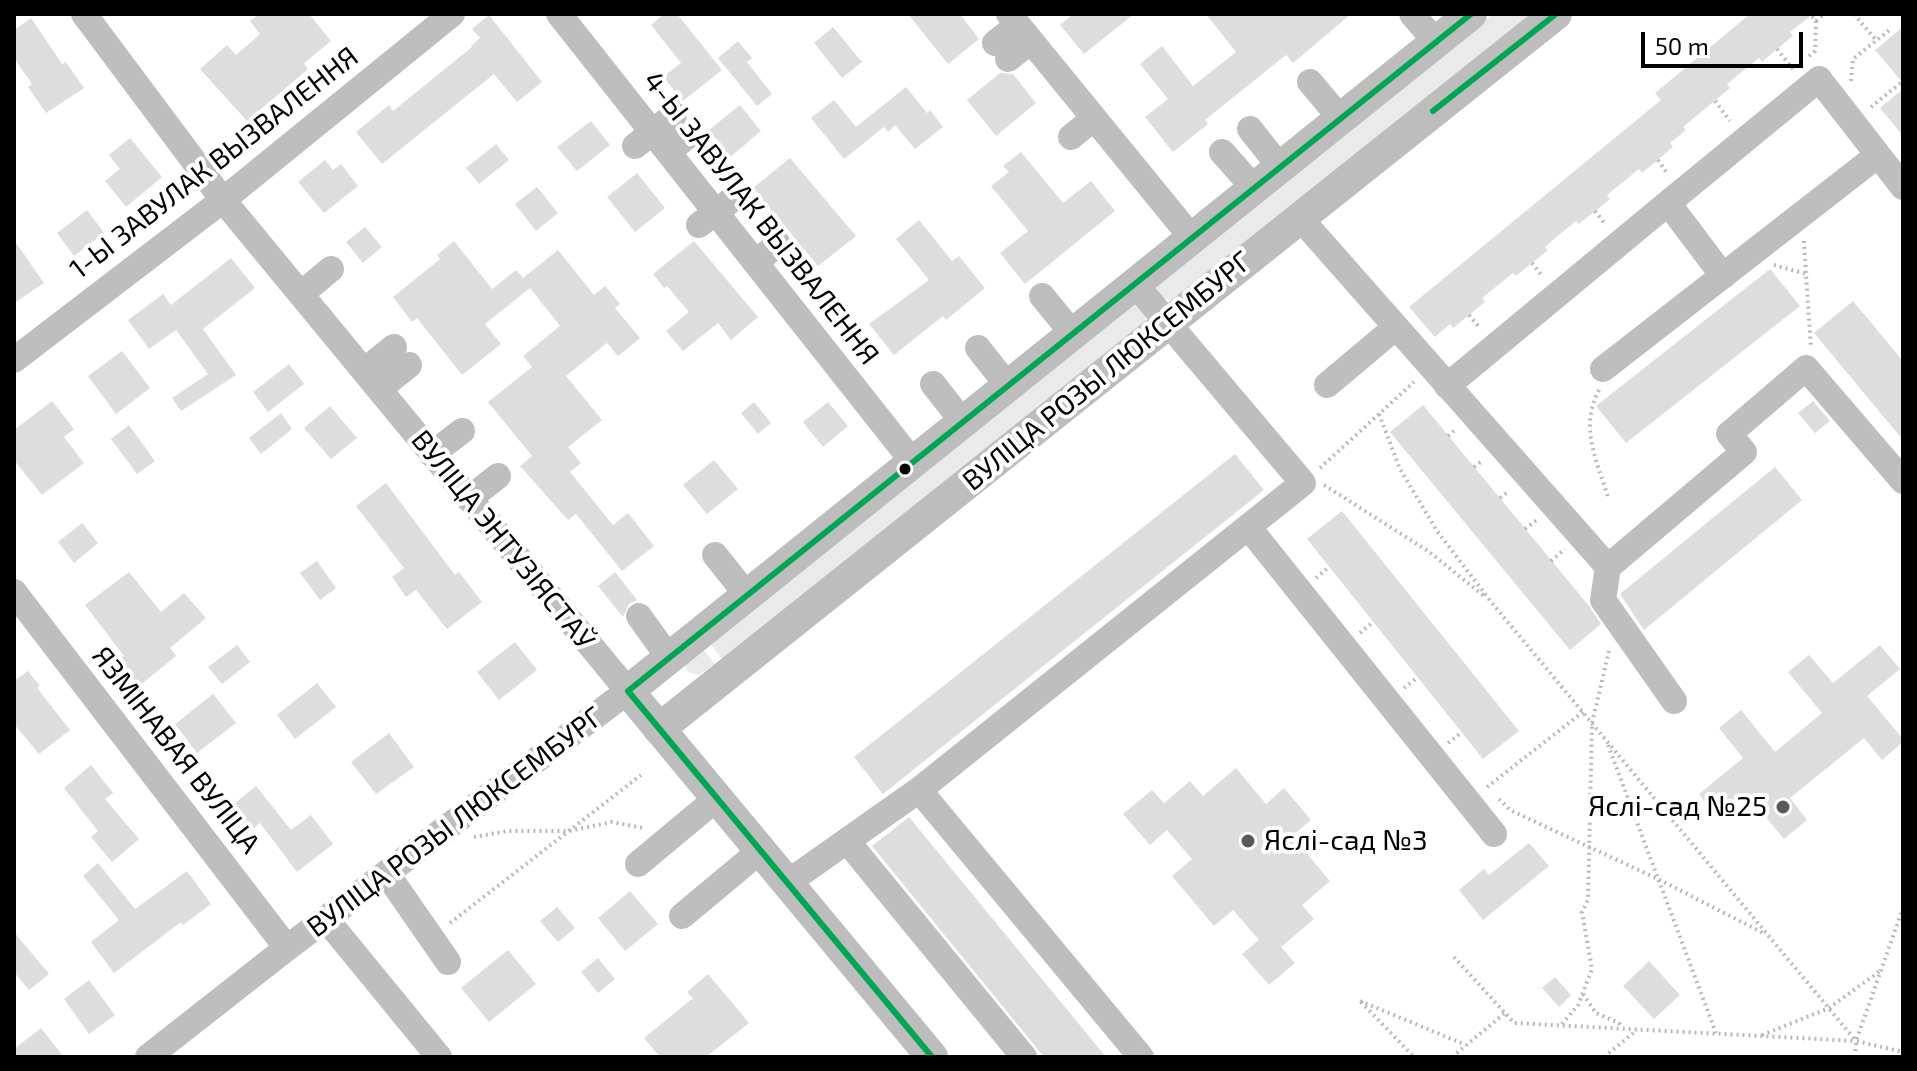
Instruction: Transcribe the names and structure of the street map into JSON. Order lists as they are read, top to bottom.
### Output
{
  "streets": {
    "main road": ["ВУЛІЦА РОЗЫ ЛЮКСЕМБУРГ", "ВУЛІЦА ЭНТУЗІЯСТАЎ"],
    "street": ["1-Ы ЗАВУЛАК ВЫЗВАЛЕННЯ", "4-Ы ЗАВУЛАК ВЫЗВАЛЕННЯ", "ЯЗМІНАВАЯ ВУЛІЦА"]
  },
  "crossings": [
    ["1-Ы ЗАВУЛАК ВЫЗВАЛЕННЯ", "ВУЛІЦА ЭНТУЗІЯСТАЎ"],
    ["4-Ы ЗАВУЛАК ВЫЗВАЛЕННЯ", "ВУЛІЦА РОЗЫ ЛЮКСЕМБУРГ"],
    ["ВУЛІЦА РОЗЫ ЛЮКСЕМБУРГ", "ВУЛІЦА ЭНТУЗІЯСТАЎ"],
    ["ВУЛІЦА РОЗЫ ЛЮКСЕМБУРГ", "ЯЗМІНАВАЯ ВУЛІЦА"]
  ],
  "places": ["Яслі-сад №25", "Яслі-сад №3"],
  "scale_bar": "50 m"
}
